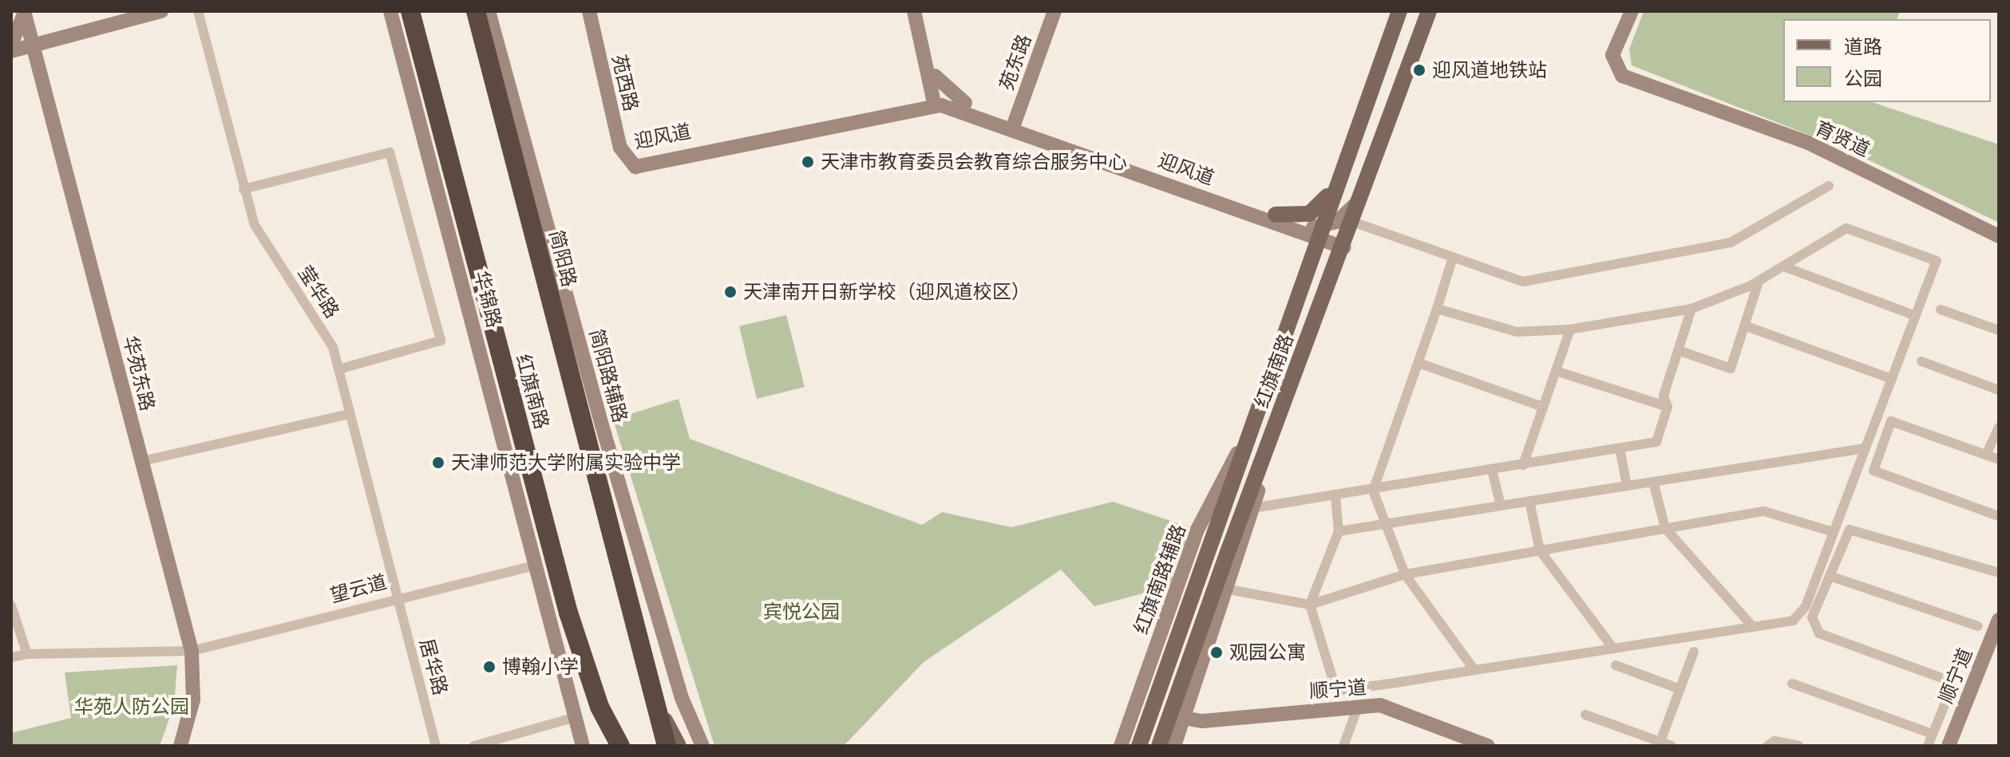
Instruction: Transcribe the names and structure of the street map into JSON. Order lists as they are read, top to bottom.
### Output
{
  "streets": {
    "highway": ["简阳路", "红旗南路"],
    "street": [
      "苑东路",
      "苑西路",
      "迎风道",
      "育贤道",
      "莹华路",
      "华锦路",
      "华苑东路",
      "简阳路辅路",
      "红旗南路辅路",
      "望云道",
      "居华路",
      "顺宁道"
    ]
  },
  "crossings": [
    ["苑东路", "迎风道"],
    ["苑西路", "迎风道"],
    ["迎风道", "红旗南路"],
    ["简阳路", "简阳路辅路"],
    ["莹华路", "望云道"],
    ["莹华路", "居华路"],
    ["华锦路", "望云道"],
    ["红旗南路", "红旗南路辅路"],
    ["华苑东路", "望云道"],
    ["望云道", "居华路"]
  ],
  "parks": ["宾悦公园", "华苑人防公园"],
  "places": [
    "迎风道地铁站",
    "天津市教育委员会教育综合服务中心",
    "天津南开日新学校（迎风道校区）",
    "天津师范大学附属实验中学",
    "观园公寓",
    "博翰小学"
  ],
  "legend": ["道路", "公园"]
}
